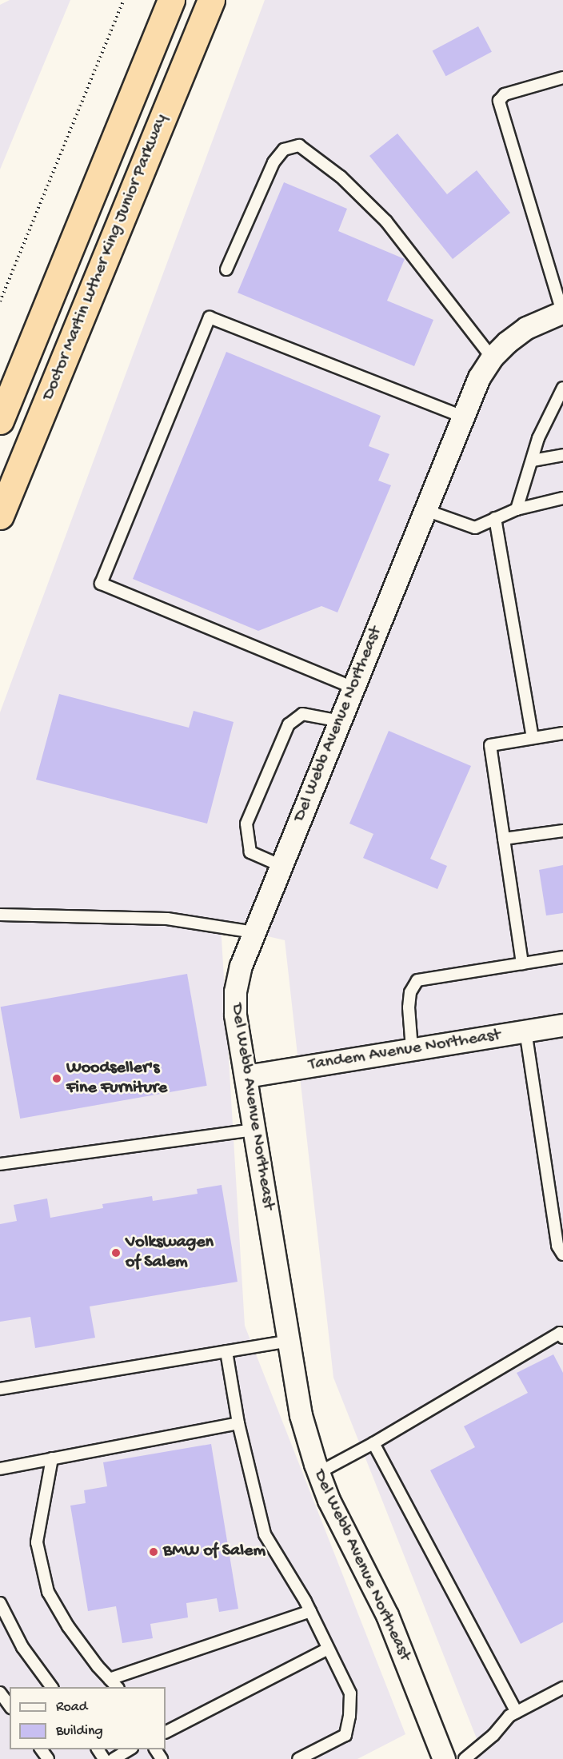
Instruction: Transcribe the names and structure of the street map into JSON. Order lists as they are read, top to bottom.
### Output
{
  "streets": {
    "highway": ["Doctor Martin Luther King Junior Parkway"],
    "street": ["Del Webb Avenue Northeast", "Tandem Avenue Northeast"]
  },
  "crossings": [
    ["Del Webb Avenue Northeast", "Tandem Avenue Northeast"]
  ],
  "places": ["Woodseller's Fine Furniture", "Volkswagen of Salem", "BMW of Salem"],
  "legend": ["Road", "Building"]
}
